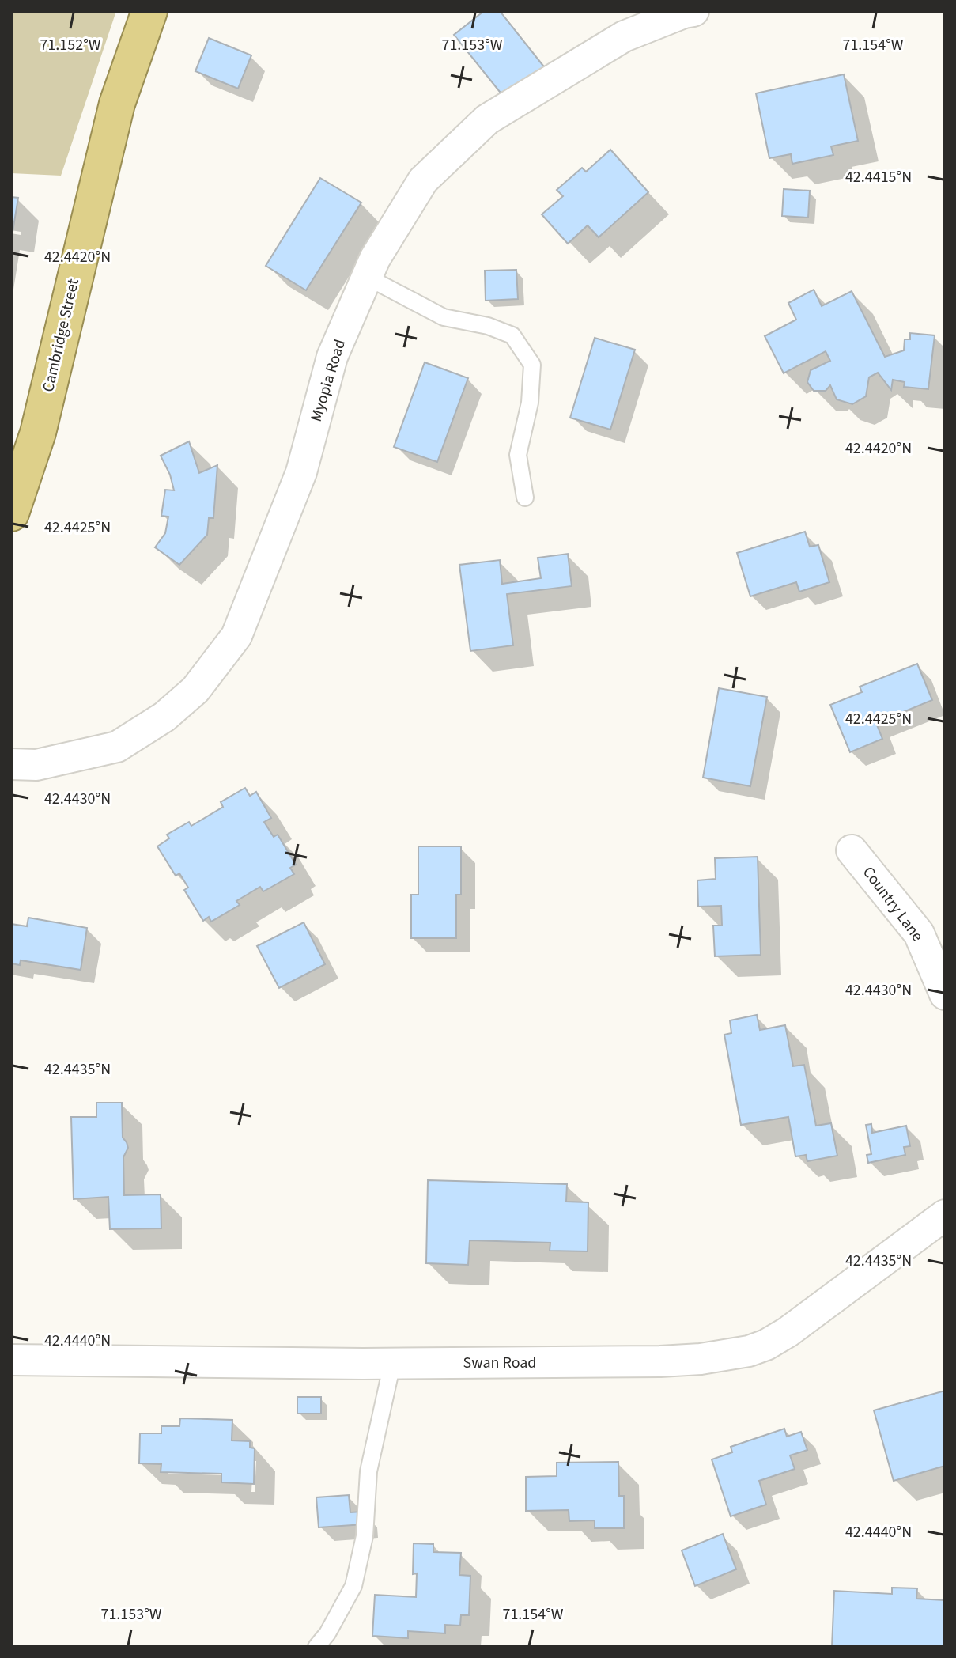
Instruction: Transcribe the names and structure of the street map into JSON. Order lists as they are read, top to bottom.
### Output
{
  "streets": {
    "highway": ["Cambridge Street"],
    "street": ["Myopia Road", "Country Lane", "Swan Road"]
  },
  "coordinates": [
    "71.152°W",
    "71.153°W",
    "71.154°W",
    "42.4415°N",
    "42.4420°N",
    "42.4425°N",
    "42.4430°N",
    "42.4435°N",
    "42.4440°N"
  ]
}
